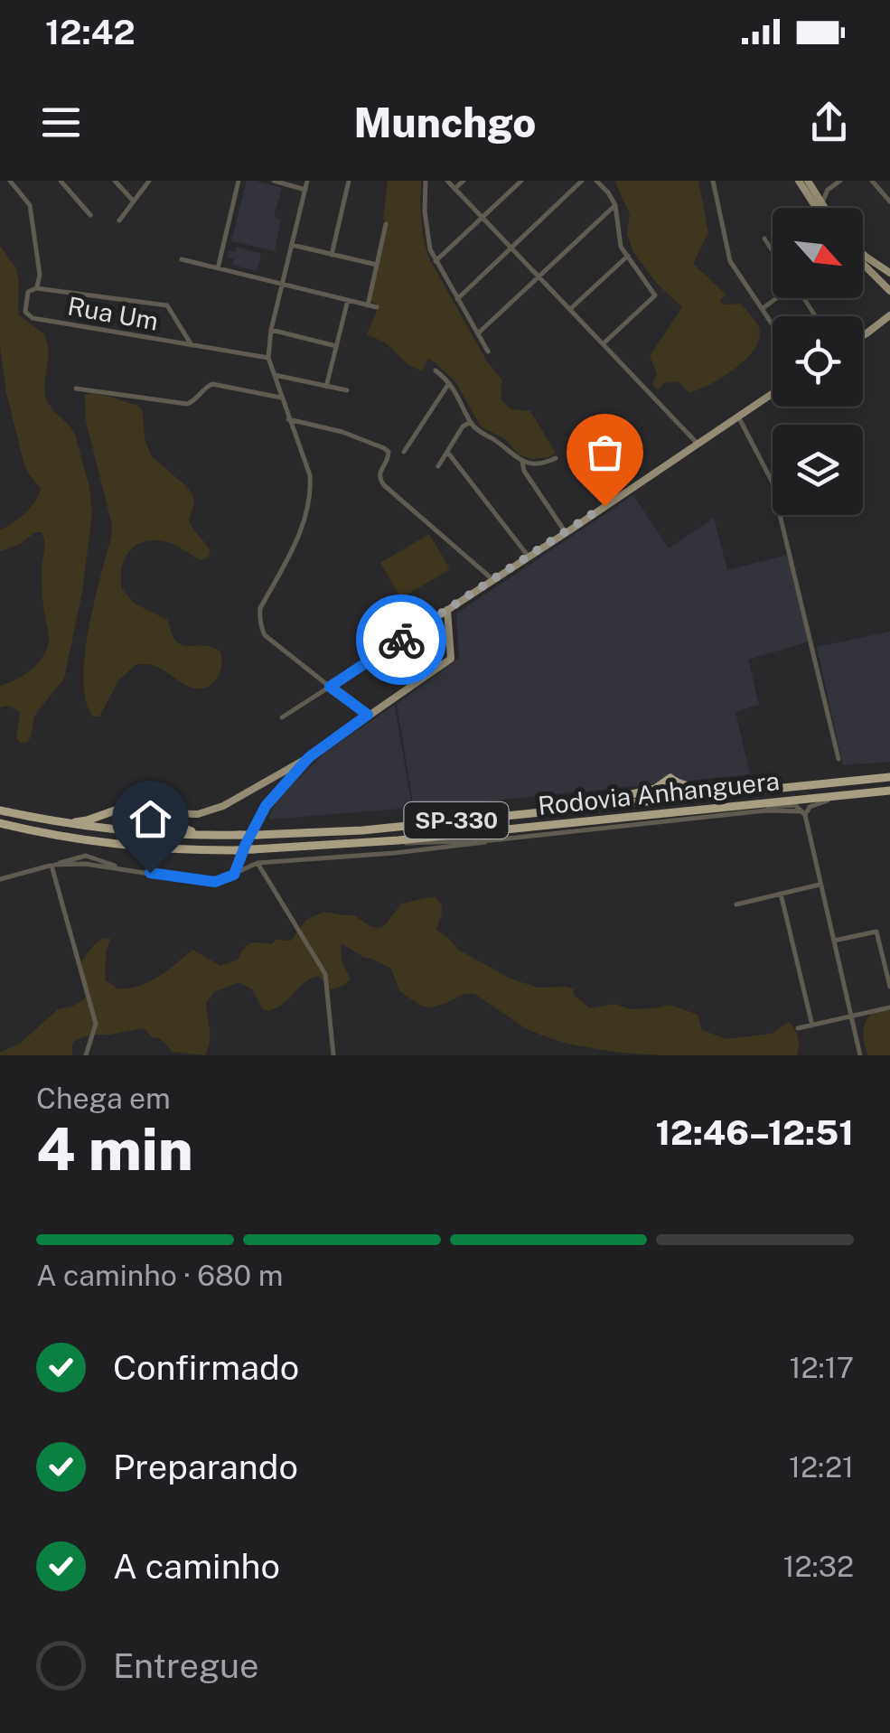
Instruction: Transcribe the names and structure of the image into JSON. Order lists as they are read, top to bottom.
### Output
{
  "streets": {
    "highway": ["Rodovia Anhanguera", "SP-330"],
    "street": ["Rua Um"]
  },
  "north": "bottom right",
  "page": {
    "status": "12:42",
    "header": "Munchgo",
    "heading": ["4 min", "Chega em", "12:46–12:51"],
    "bar": "A caminho · 680 m",
    "list": [
      ["Confirmado", "12:17"],
      ["Preparando", "12:21"],
      ["A caminho", "12:32"],
      "Entregue"
    ]
  }
}
